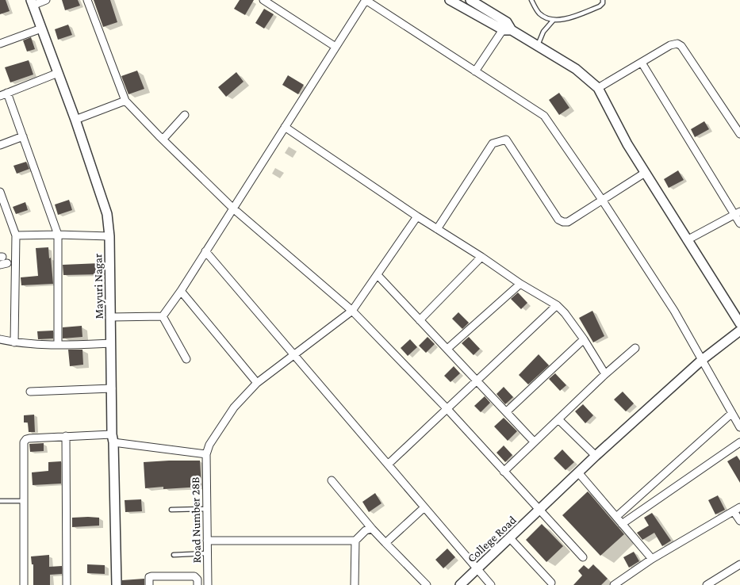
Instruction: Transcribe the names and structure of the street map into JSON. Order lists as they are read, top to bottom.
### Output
{
  "streets": {
    "street": ["Mayuri Nagar", "Road Number 28B", "College Road"]
  }
}
